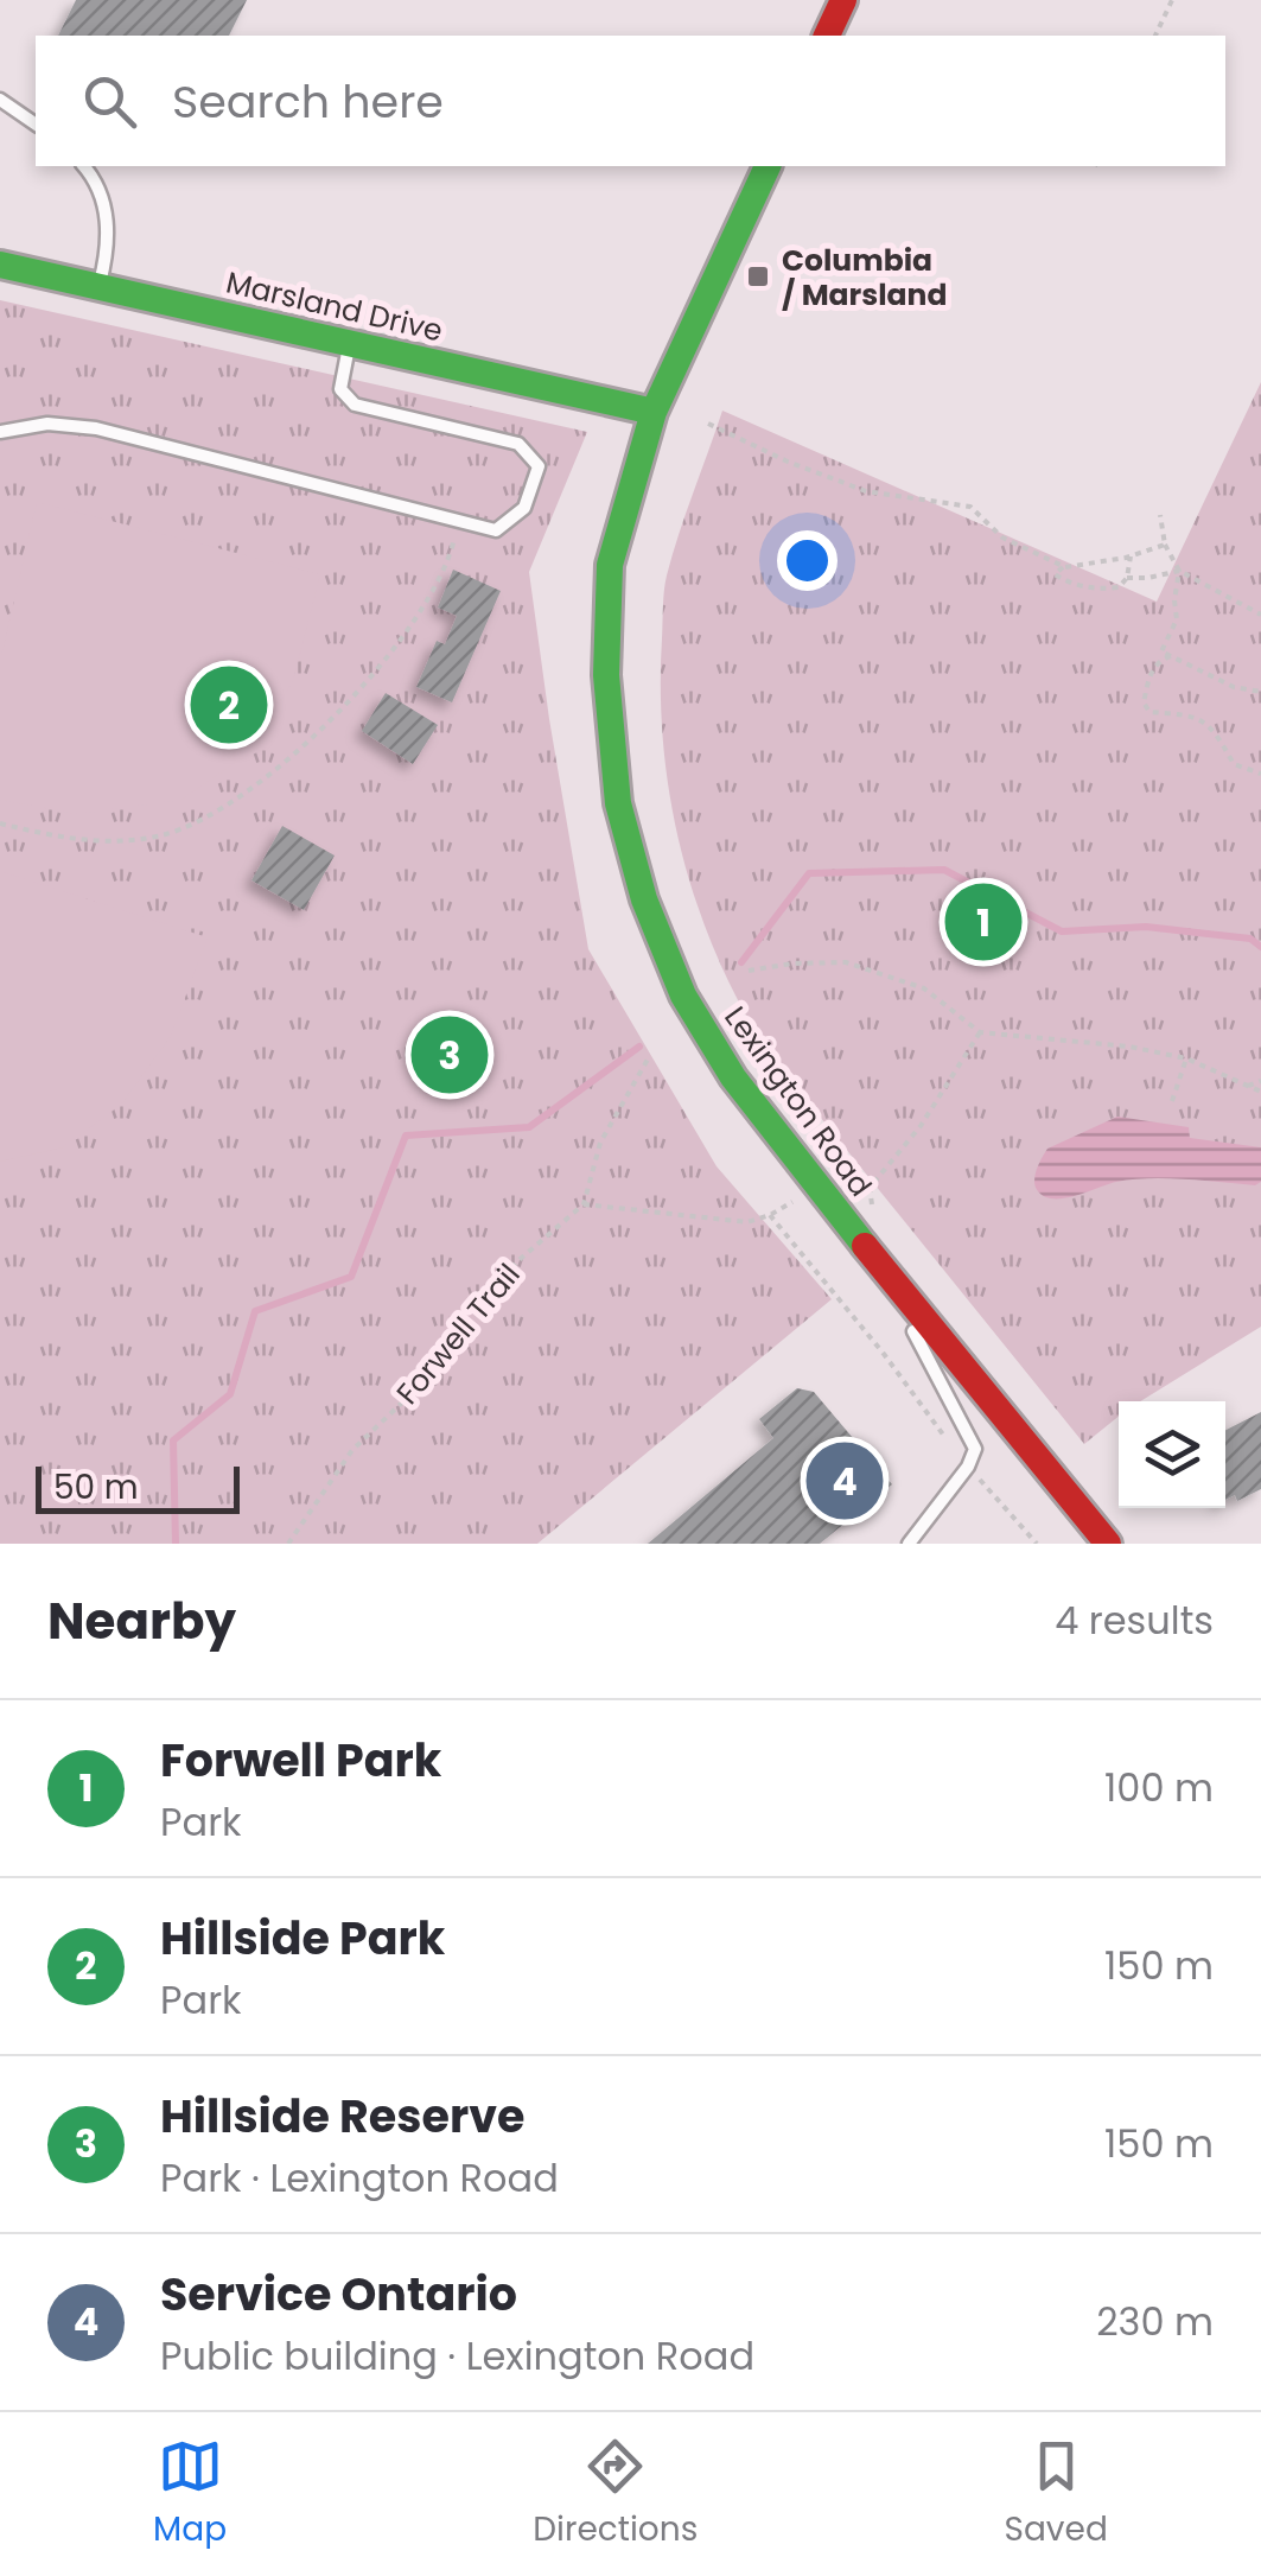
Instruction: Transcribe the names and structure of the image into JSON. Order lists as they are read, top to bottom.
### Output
{
  "streets": {
    "main road": ["Marsland Drive", "Lexington Road"],
    "path": ["Forwell Trail"]
  },
  "crossings": [
    ["Marsland Drive", "Lexington Road"]
  ],
  "places": {
    "transit": ["Columbia / Marsland"]
  },
  "scale_bar": "50 m",
  "page": {
    "search": "Search here",
    "pins": [
      "2",
      "1",
      "3",
      "4"
    ],
    "scale": "50 m",
    "heading": ["Nearby", "4 results"],
    "list": [
      {
        "mark": "1",
        "name": "Forwell Park",
        "note": "Park",
        "value": "100 m"
      },
      {
        "mark": "2",
        "name": "Hillside Park",
        "note": "Park",
        "value": "150 m"
      },
      {
        "mark": "3",
        "name": "Hillside Reserve",
        "note": "Park · Lexington Road",
        "value": "150 m"
      },
      {
        "mark": "4",
        "name": "Service Ontario",
        "note": "Public building · Lexington Road",
        "value": "230 m"
      }
    ],
    "nav": ["Map", "Directions", "Saved"]
  }
}
